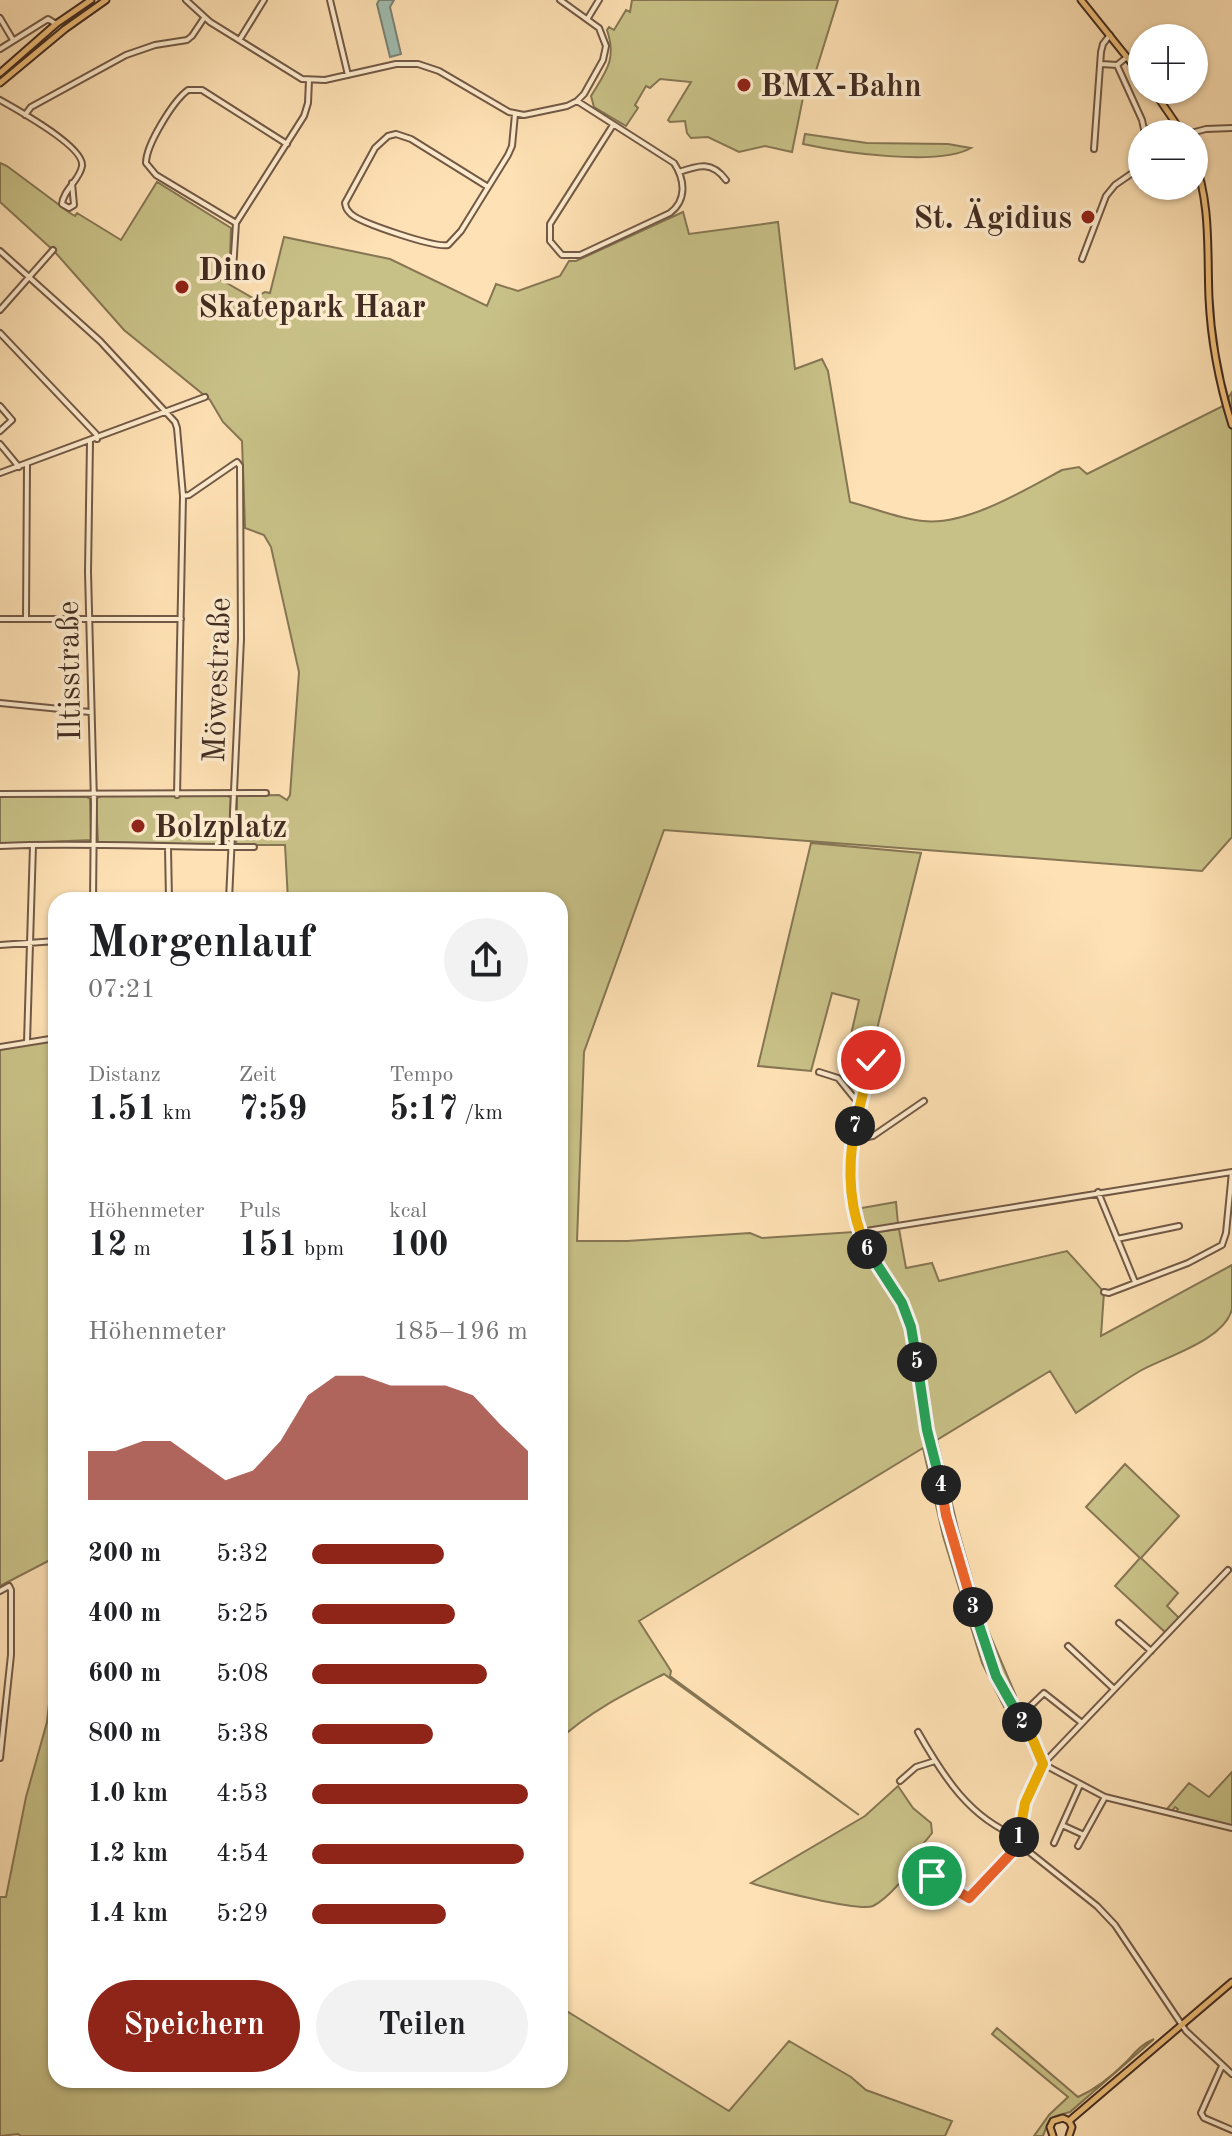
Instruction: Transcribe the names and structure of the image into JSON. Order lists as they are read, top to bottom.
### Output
{
  "streets": {
    "street": ["Iltisstraße", "Möwestraße"]
  },
  "places": [
    "BMX-Bahn",
    "St. Ägidius",
    "Dino Skatepark Haar",
    "Bolzplatz"
  ],
  "page": {
    "map_buttons": ["+", "−"],
    "heading": ["Morgenlauf", "07:21"],
    "stats": [
      ["Distanz", "1.51 km"],
      ["Zeit", "7:59"],
      ["Tempo", "5:17 /km"],
      ["Höhenmeter", "12 m"],
      ["Puls", "151 bpm"],
      ["kcal", "100"]
    ],
    "pins": [
      "7",
      "6",
      "5",
      "4",
      "3",
      "2",
      "1"
    ],
    "chart": ["Höhenmeter", "185–196 m"],
    "list": [
      {
        "name": "200 m",
        "note": "5:32"
      },
      {
        "name": "400 m",
        "note": "5:25"
      },
      {
        "name": "600 m",
        "note": "5:08"
      },
      {
        "name": "800 m",
        "note": "5:38"
      },
      {
        "name": "1.0 km",
        "note": "4:53"
      },
      {
        "name": "1.2 km",
        "note": "4:54"
      },
      {
        "name": "1.4 km",
        "note": "5:29"
      }
    ],
    "buttons": ["Speichern", "Teilen"]
  }
}
